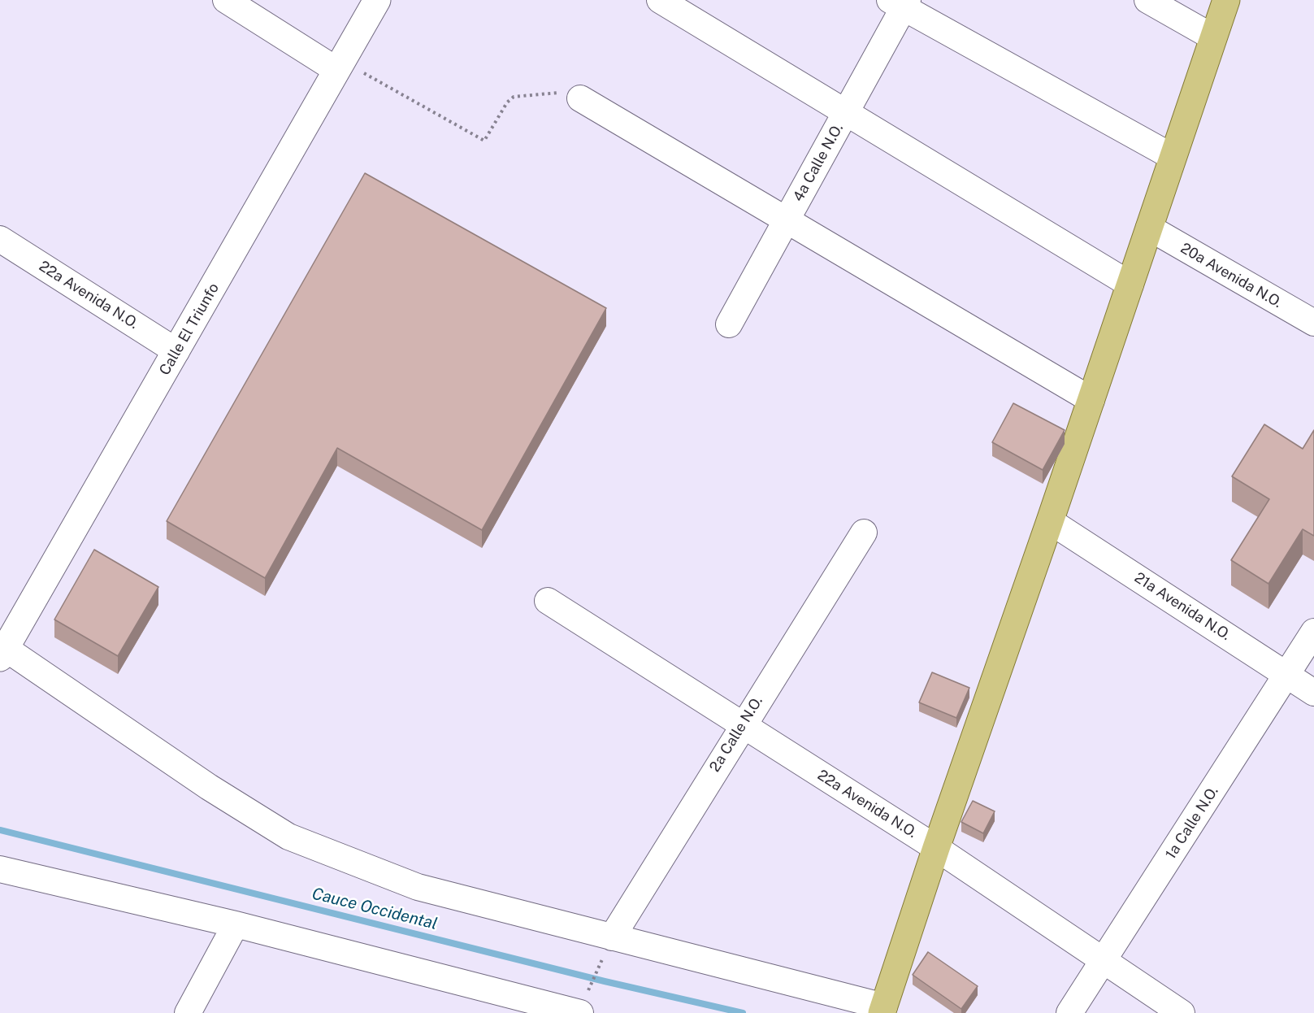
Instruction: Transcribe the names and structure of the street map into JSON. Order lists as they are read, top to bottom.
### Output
{
  "streets": {
    "main road": ["Calle El Triunfo"],
    "street": [
      "4a Calle N.O.",
      "20a Avenida N.O.",
      "22a Avenida N.O.",
      "21a Avenida N.O.",
      "2a Calle N.O.",
      "1a Calle N.O."
    ]
  },
  "crossings": [
    ["22a Avenida N.O.", "Calle El Triunfo"],
    ["22a Avenida N.O.", "2a Calle N.O."],
    ["22a Avenida N.O.", "1a Calle N.O."],
    ["21a Avenida N.O.", "1a Calle N.O."]
  ],
  "water": ["Cauce Occidental"]
}
